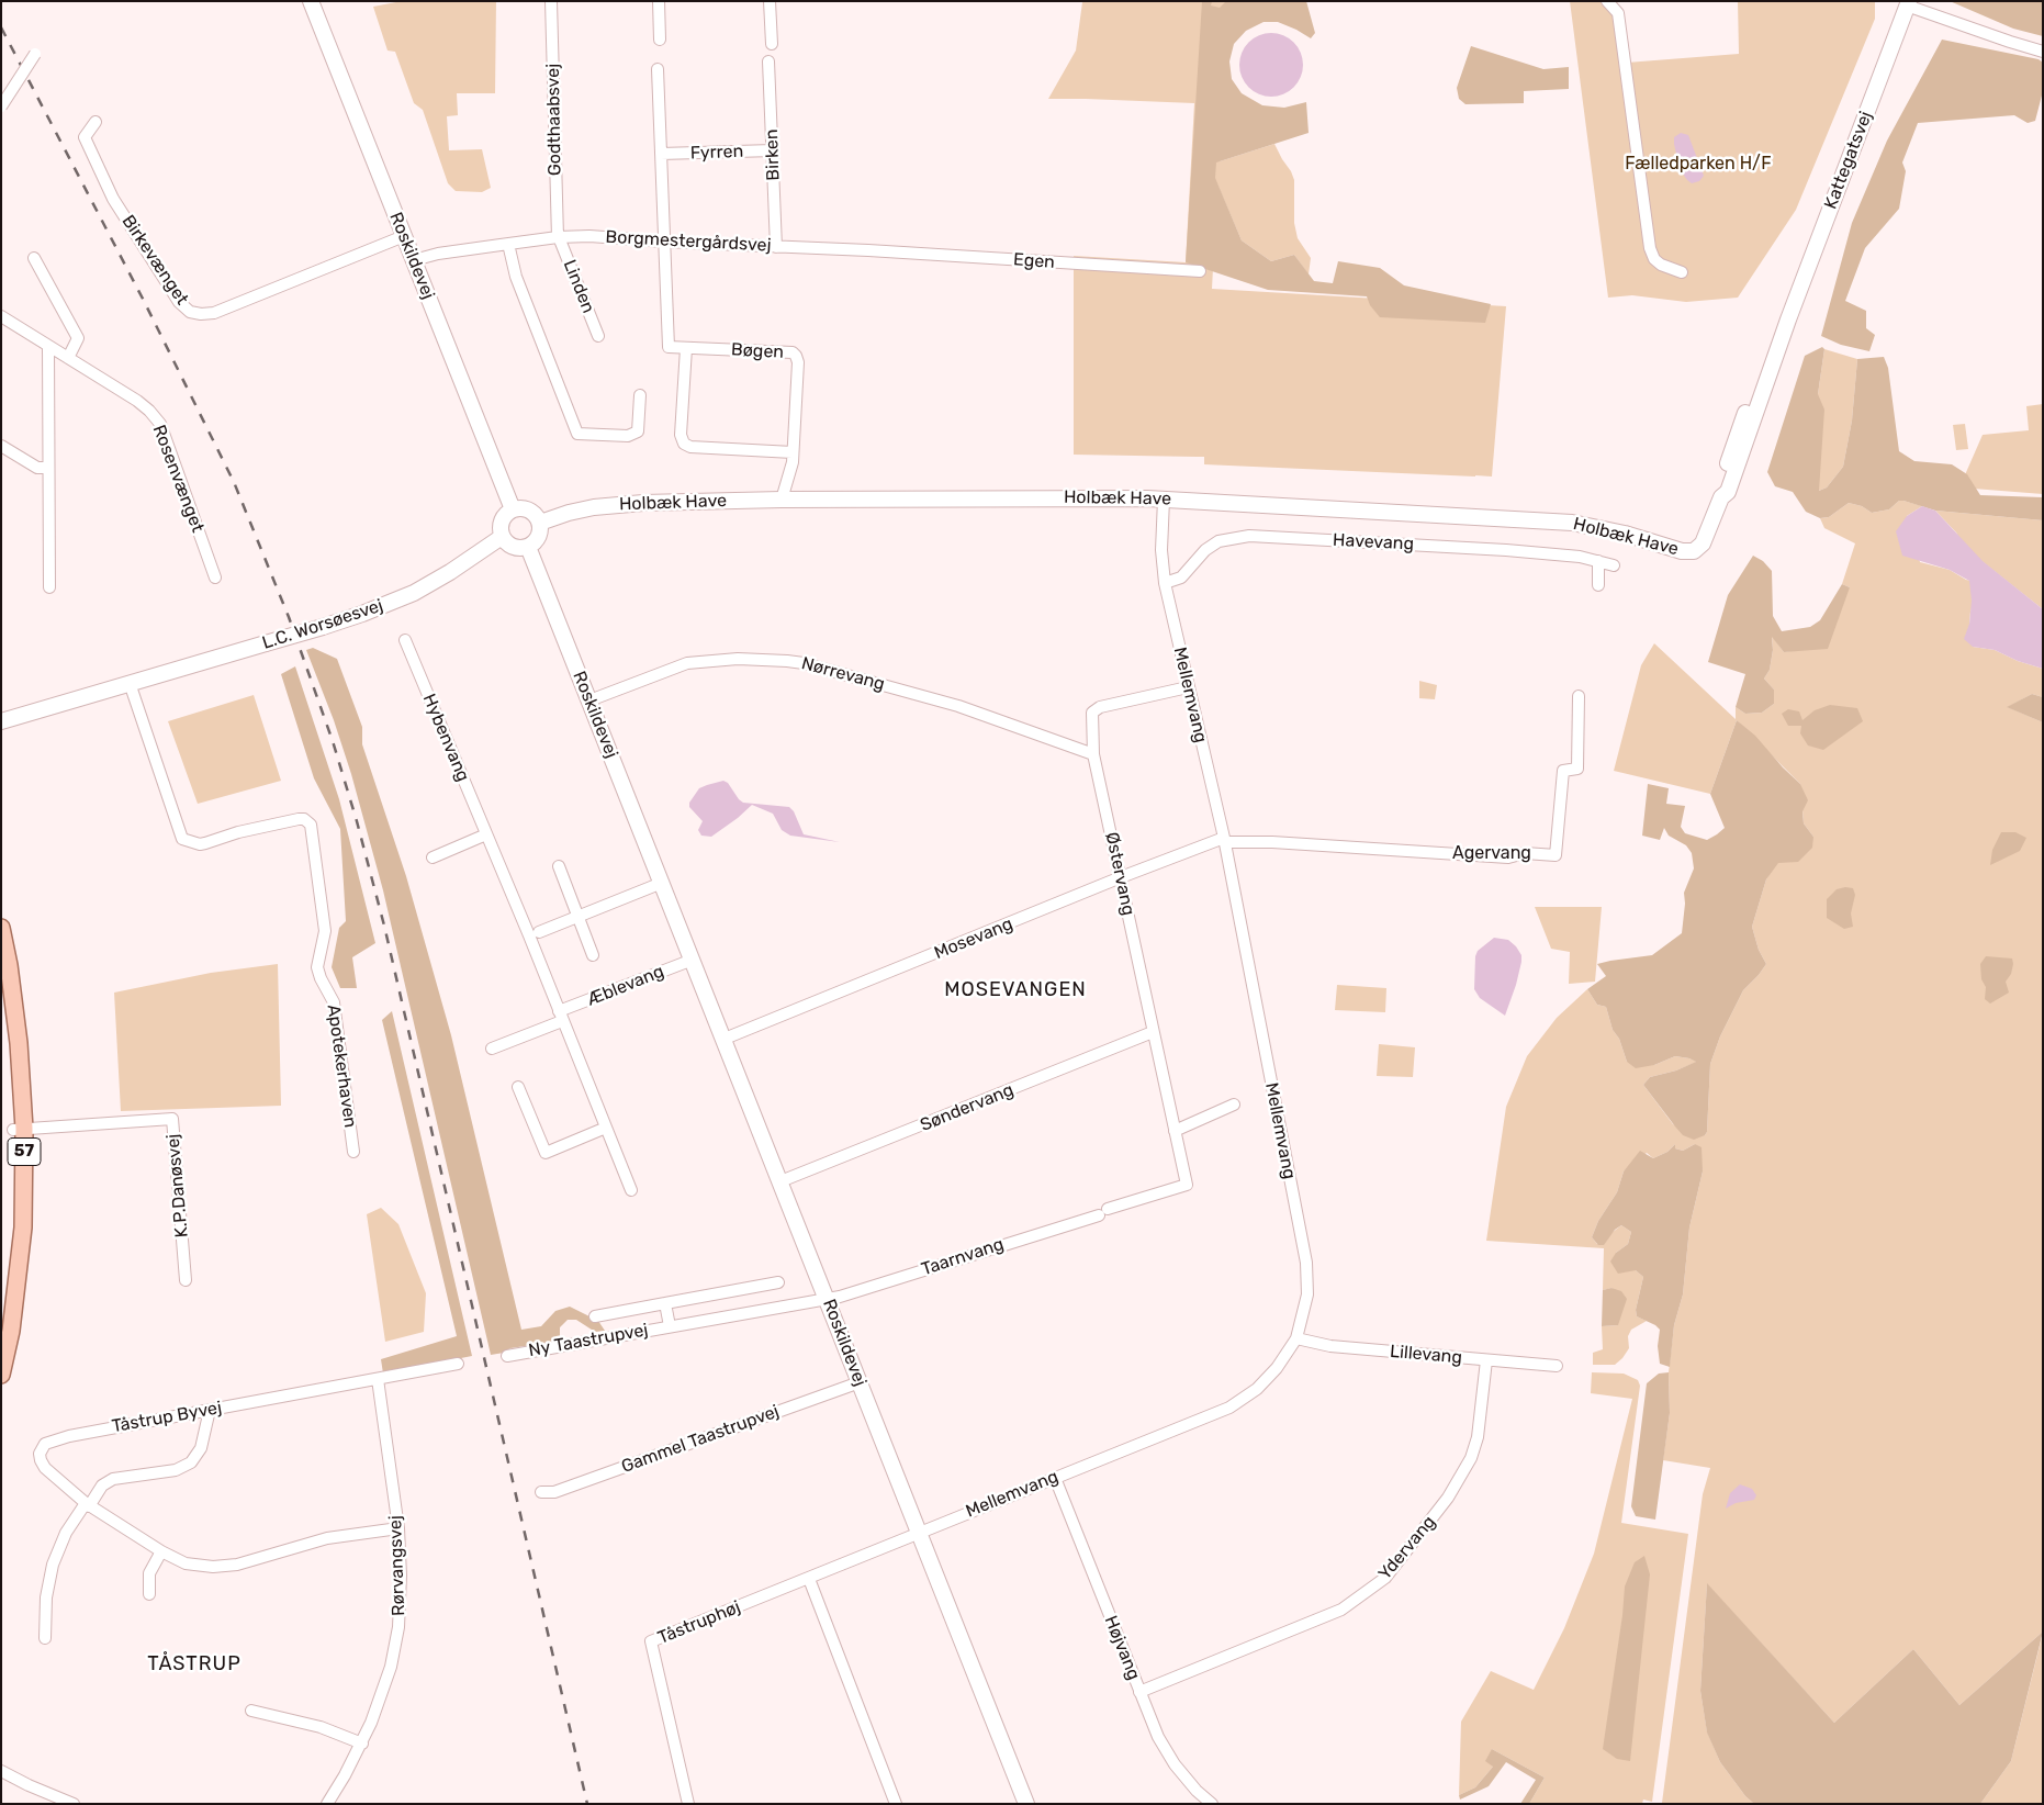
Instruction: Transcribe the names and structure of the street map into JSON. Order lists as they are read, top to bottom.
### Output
{
  "streets": {
    "main road": ["57"],
    "street": [
      "Godthaabsvej",
      "Fyrren",
      "Birken",
      "Kattegatsvej",
      "Borgmestergårdsvej",
      "Roskildevej",
      "Birkevænget",
      "Egen",
      "Linden",
      "Bøgen",
      "Rosenvænget",
      "Holbæk Have",
      "Havevang",
      "L.C. Worsøesvej",
      "Nørrevang",
      "Mellemvang",
      "Hybenvang",
      "Agervang",
      "Østervang",
      "Mosevang",
      "Æblevang",
      "Apotekerhaven",
      "Søndervang",
      "K.P.Danøsvej",
      "Taarnvang",
      "Ny Taastrupvej",
      "Lillevang",
      "Tåstrup Byvej",
      "Gammel Taastrupvej",
      "Ydervang",
      "Rørvangsvej",
      "Tåstruphøj",
      "Højvang"
    ]
  },
  "crossings": [
    ["Godthaabsvej", "Borgmestergårdsvej"],
    ["Godthaabsvej", "Linden"],
    ["Fyrren", "Birken"],
    ["Birken", "Borgmestergårdsvej"],
    ["Kattegatsvej", "Holbæk Have"],
    ["Borgmestergårdsvej", "Roskildevej"],
    ["Borgmestergårdsvej", "Egen"],
    ["Borgmestergårdsvej", "Linden"],
    ["Borgmestergårdsvej", "Bøgen"],
    ["Roskildevej", "Birkevænget"],
    ["Roskildevej", "Holbæk Have"],
    ["Roskildevej", "L.C. Worsøesvej"],
    ["Roskildevej", "Nørrevang"],
    ["Roskildevej", "Mellemvang"],
    ["Roskildevej", "Mosevang"],
    ["Roskildevej", "Æblevang"],
    ["Roskildevej", "Søndervang"],
    ["Roskildevej", "Taarnvang"],
    ["Roskildevej", "Ny Taastrupvej"],
    ["Roskildevej", "Gammel Taastrupvej"],
    ["Roskildevej", "Tåstruphøj"],
    ["Bøgen", "Holbæk Have"],
    ["Holbæk Have", "L.C. Worsøesvej"],
    ["Holbæk Have", "Mellemvang"],
    ["Havevang", "Mellemvang"],
    ["L.C. Worsøesvej", "Apotekerhaven"],
    ["Nørrevang", "Østervang"],
    ["Mellemvang", "Agervang"],
    ["Mellemvang", "Østervang"],
    ["Mellemvang", "Mosevang"],
    ["Mellemvang", "Lillevang"],
    ["Mellemvang", "Tåstruphøj"],
    ["Mellemvang", "Højvang"],
    ["Hybenvang", "Æblevang"],
    ["Agervang", "Mosevang"],
    ["Østervang", "Mosevang"],
    ["Østervang", "Søndervang"],
    ["Østervang", "Taarnvang"],
    ["57", "K.P.Danøsvej"],
    ["Taarnvang", "Ny Taastrupvej"],
    ["Lillevang", "Ydervang"],
    ["Tåstrup Byvej", "Rørvangsvej"],
    ["Ydervang", "Højvang"]
  ],
  "districts": ["MOSEVANGEN", "TÅSTRUP"],
  "parks": ["Fælledparken H/F"]
}
